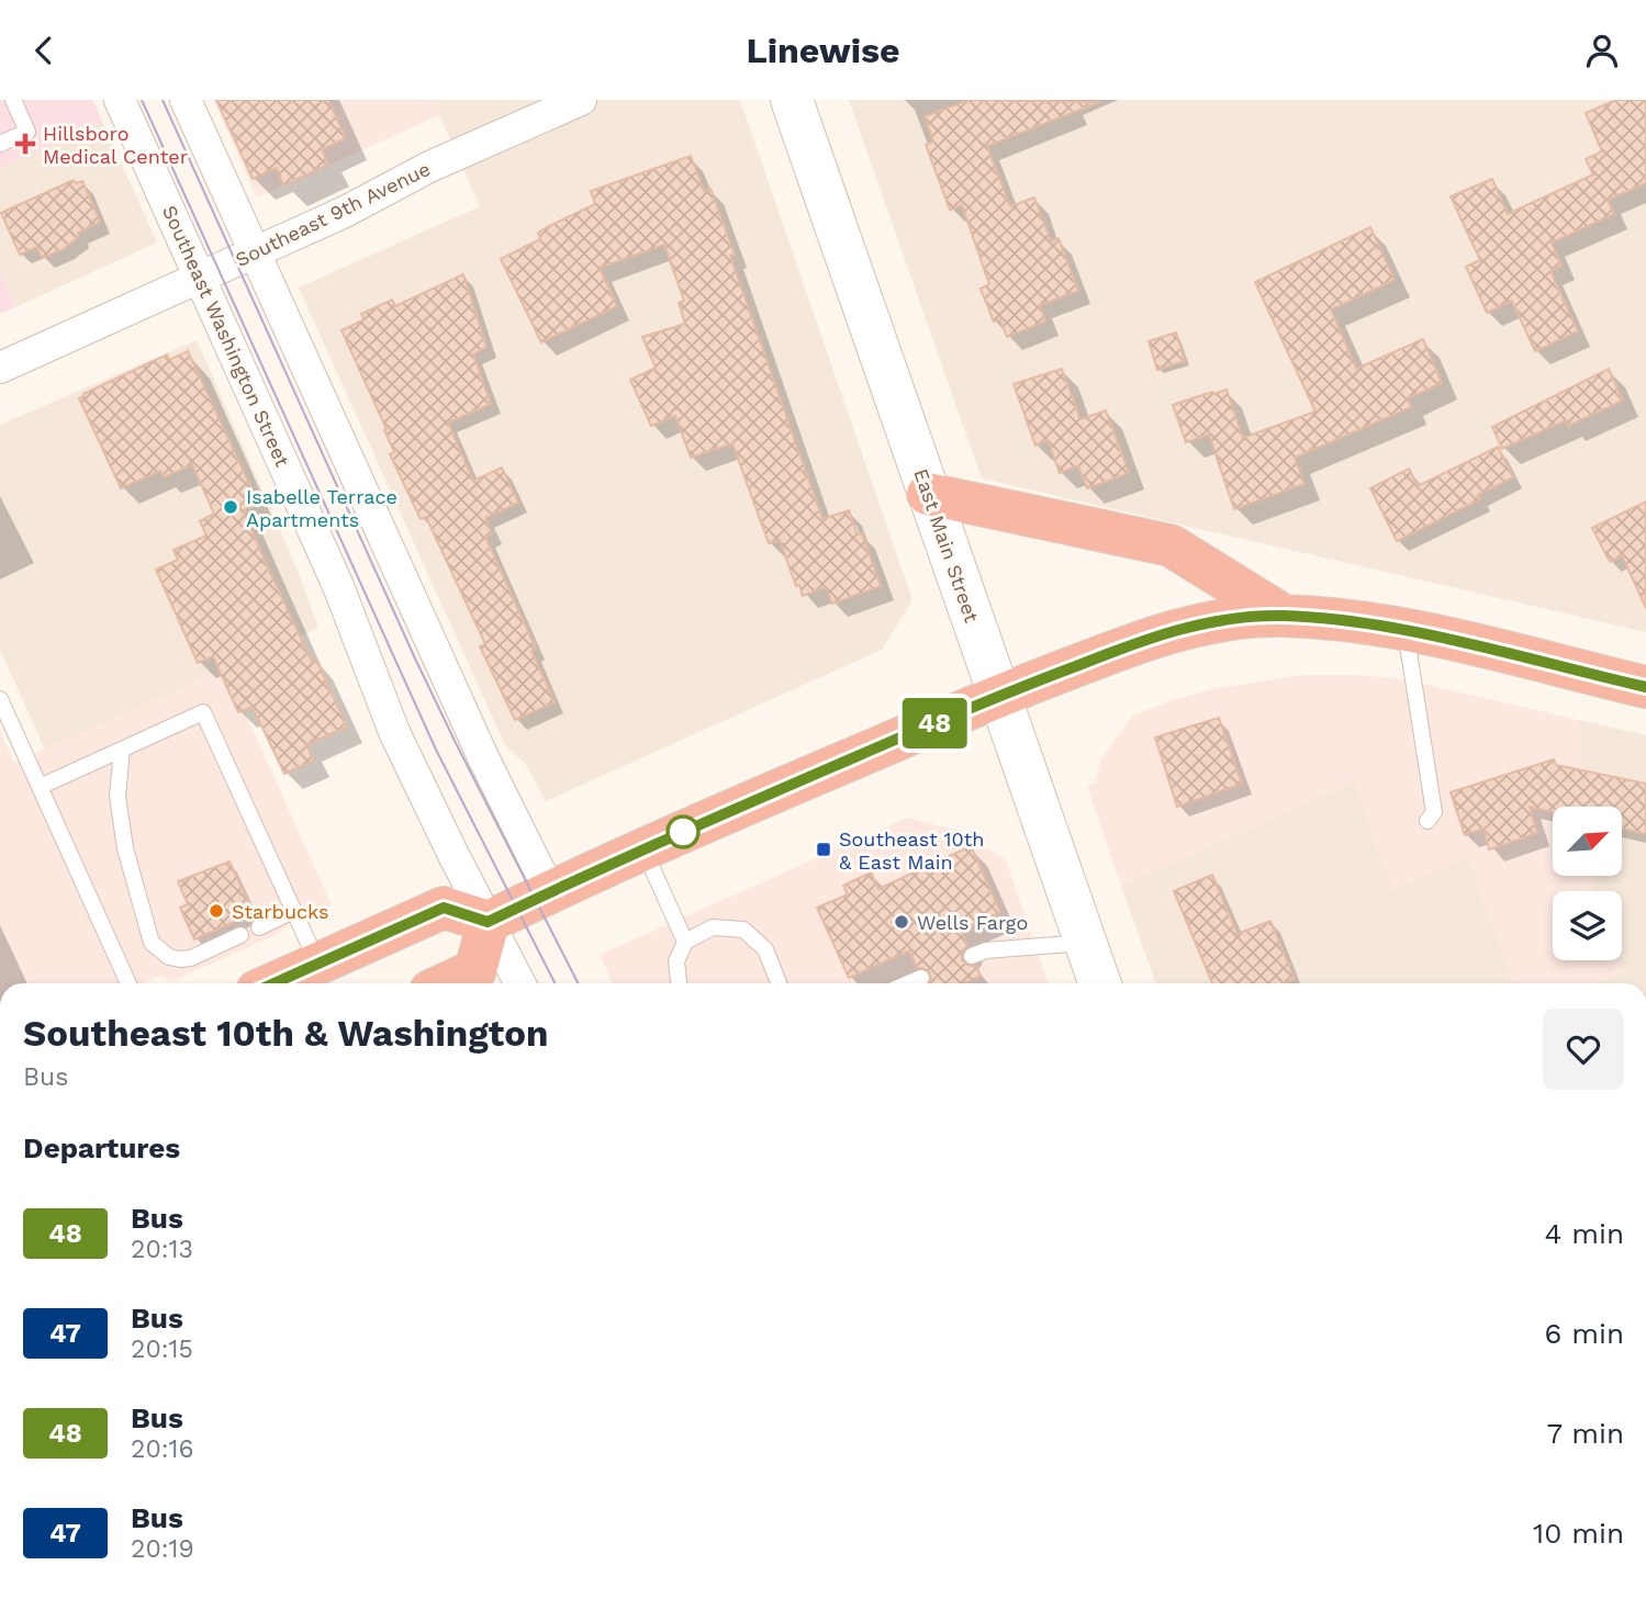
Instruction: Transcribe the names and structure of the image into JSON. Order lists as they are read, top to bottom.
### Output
{
  "streets": {
    "street": ["Southeast 9th Avenue", "Southeast Washington Street", "East Main Street"]
  },
  "crossings": [
    ["Southeast 9th Avenue", "Southeast Washington Street"]
  ],
  "places": {
    "health": ["Hillsboro Medical Center"],
    "other": ["Isabelle Terrace Apartments", "Starbucks", "Wells Fargo"],
    "transit": ["Southeast 10th & East Main"]
  },
  "lines": ["bus line 48"],
  "north": "top right",
  "page": {
    "header": "Linewise",
    "on_map": "48",
    "heading": [
      ["Southeast 10th & Washington", "Bus"],
      "Departures"
    ],
    "list": [
      {
        "mark": "48",
        "name": "Bus",
        "note": "20:13",
        "value": "4 min"
      },
      {
        "mark": "47",
        "name": "Bus",
        "note": "20:15",
        "value": "6 min"
      },
      {
        "mark": "48",
        "name": "Bus",
        "note": "20:16",
        "value": "7 min"
      },
      {
        "mark": "47",
        "name": "Bus",
        "note": "20:19",
        "value": "10 min"
      }
    ]
  }
}
